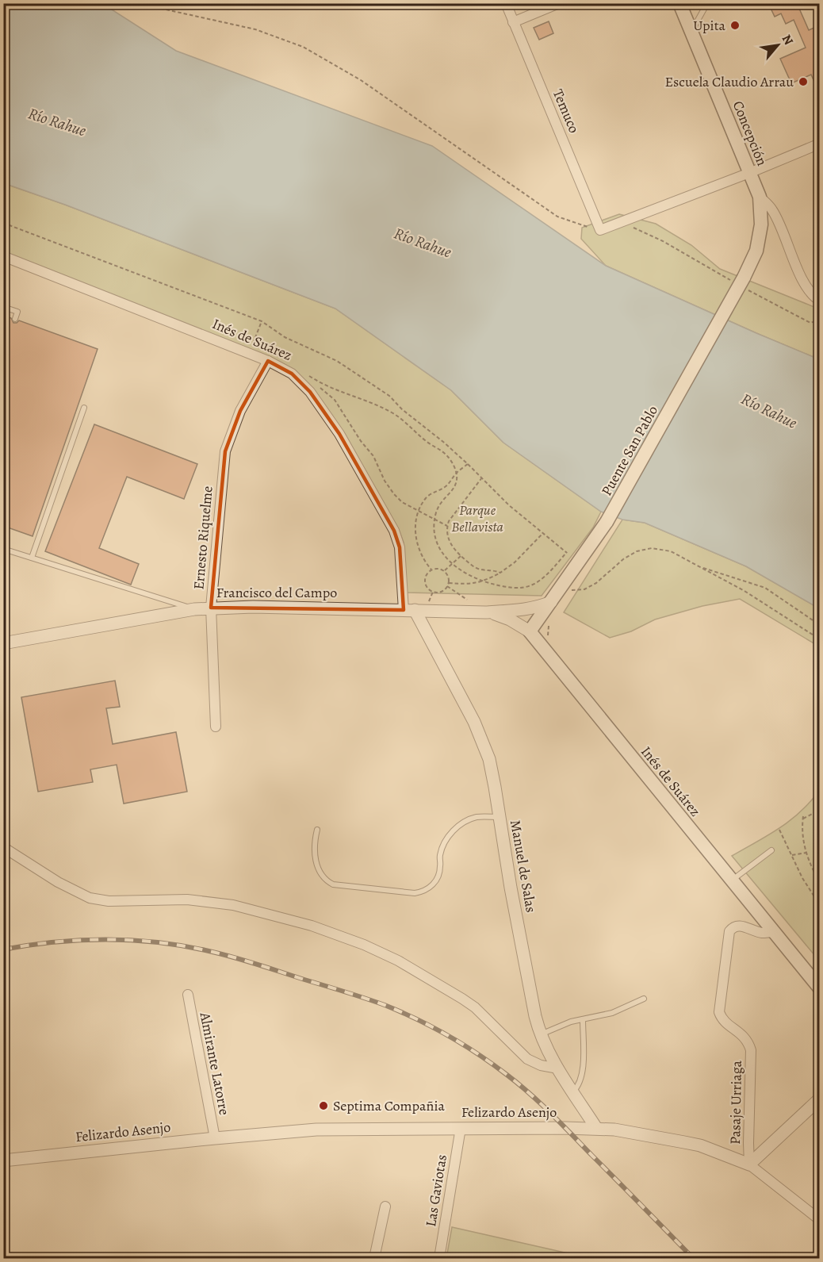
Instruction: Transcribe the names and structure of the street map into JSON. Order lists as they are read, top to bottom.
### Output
{
  "streets": {
    "main road": ["Concepción", "Inés de Suárez", "Puente San Pablo"],
    "street": [
      "Temuco",
      "Ernesto Riquelme",
      "Francisco del Campo",
      "Manuel de Salas",
      "Almirante Latorre",
      "Pasaje Urriaga",
      "Felizardo Asenjo",
      "Las Gaviotas"
    ]
  },
  "crossings": [
    ["Concepción", "Puente San Pablo"],
    ["Inés de Suárez", "Puente San Pablo"],
    ["Inés de Suárez", "Ernesto Riquelme"],
    ["Inés de Suárez", "Francisco del Campo"],
    ["Inés de Suárez", "Manuel de Salas"],
    ["Inés de Suárez", "Pasaje Urriaga"],
    ["Puente San Pablo", "Francisco del Campo"],
    ["Ernesto Riquelme", "Francisco del Campo"],
    ["Francisco del Campo", "Manuel de Salas"],
    ["Manuel de Salas", "Felizardo Asenjo"],
    ["Almirante Latorre", "Felizardo Asenjo"],
    ["Pasaje Urriaga", "Felizardo Asenjo"],
    ["Felizardo Asenjo", "Las Gaviotas"]
  ],
  "water": ["Río Rahue"],
  "parks": ["Parque Bellavista"],
  "places": ["Upita", "Escuela Claudio Arrau", "Septima Compañia"],
  "north": "top right"
}
